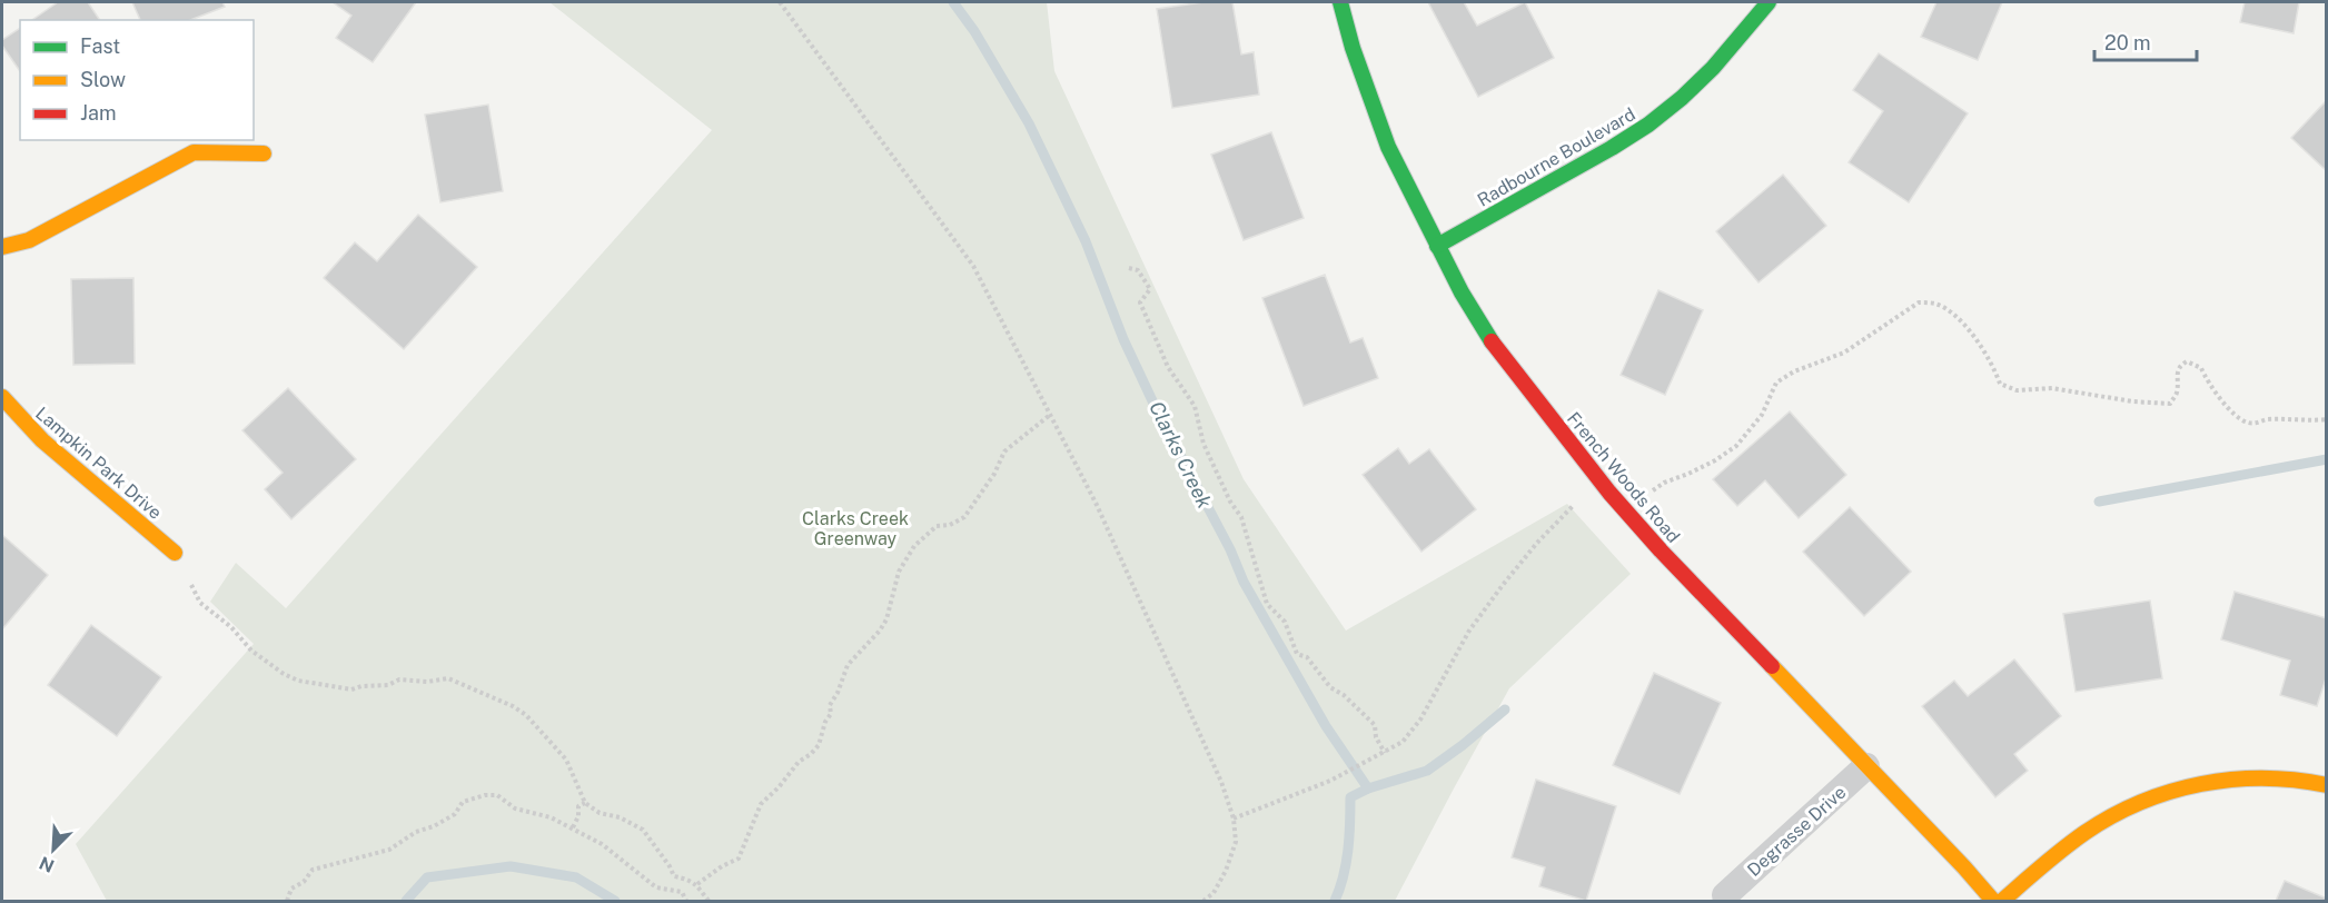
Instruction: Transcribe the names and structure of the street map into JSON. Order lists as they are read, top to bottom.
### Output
{
  "streets": {
    "street": [
      "Radbourne Boulevard",
      "Lampkin Park Drive",
      "French Woods Road",
      "Degrasse Drive"
    ]
  },
  "crossings": [
    ["Radbourne Boulevard", "French Woods Road"],
    ["French Woods Road", "Degrasse Drive"]
  ],
  "water": ["Clarks Creek"],
  "parks": ["Clarks Creek Greenway"],
  "legend": ["Fast", "Slow", "Jam"],
  "scale_bar": "20 m",
  "north": "bottom left"
}
